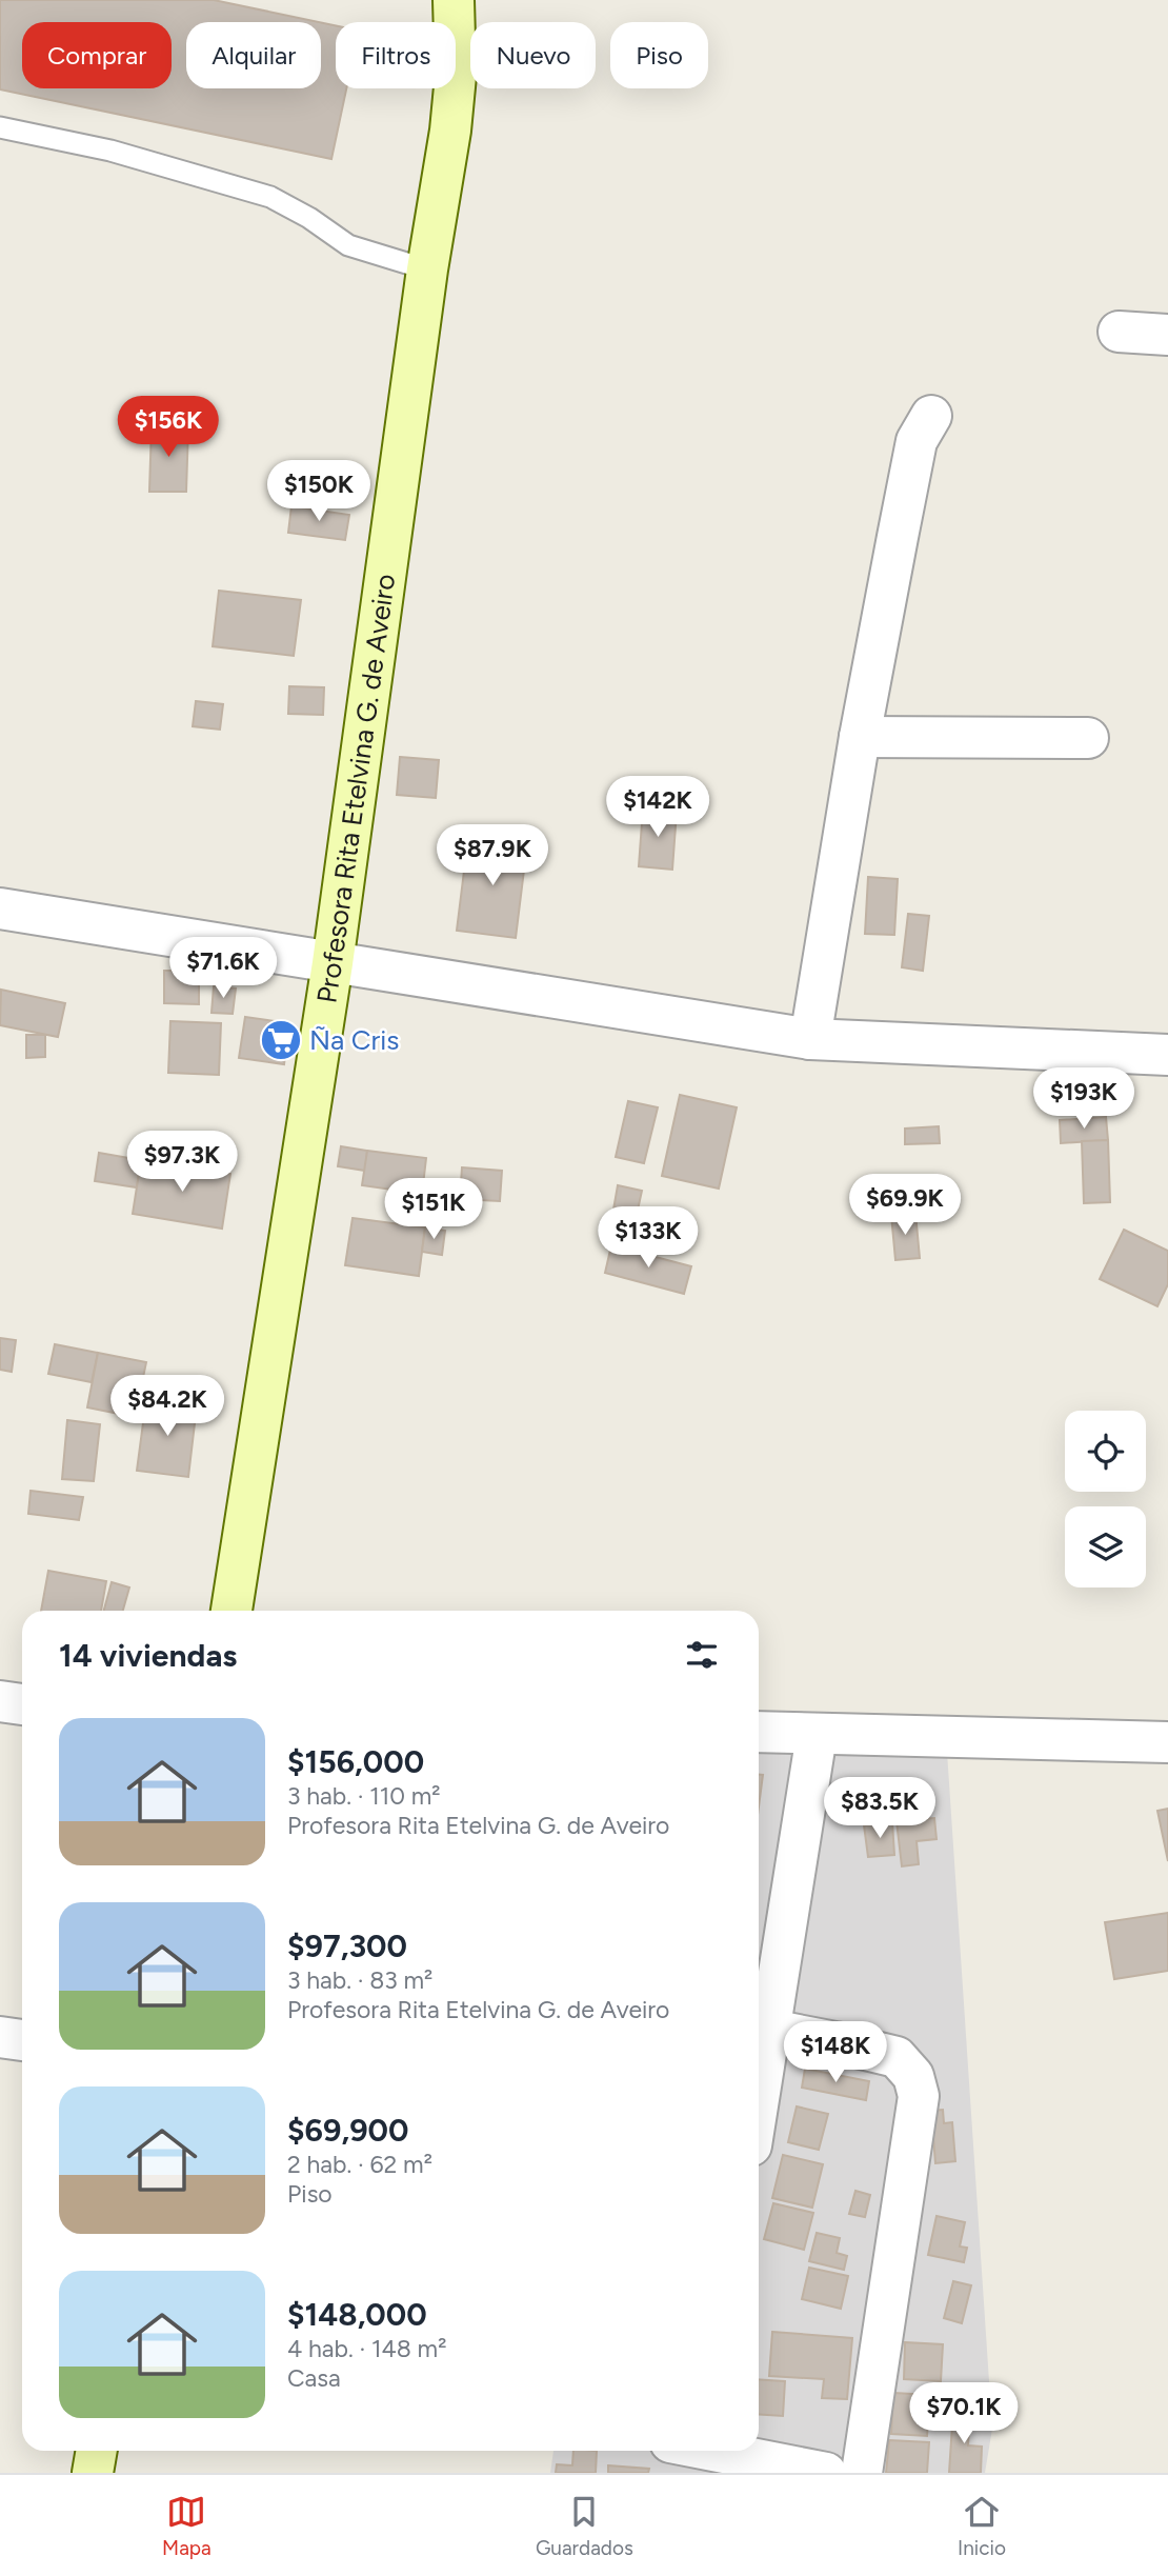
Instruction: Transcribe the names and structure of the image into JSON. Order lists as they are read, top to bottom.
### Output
{
  "streets": {
    "street": ["Profesora Rita Etelvina G. de Aveiro"]
  },
  "places": {
    "supermarket": ["Ña Cris"]
  },
  "page": {
    "chip": [
      "Comprar",
      "Alquilar",
      "Filtros",
      "Nuevo",
      "Piso"
    ],
    "price": [
      "$156K",
      "$150K",
      "$142K",
      "$87.9K",
      "$71.6K",
      "$193K",
      "$97.3K",
      "$69.9K",
      "$151K",
      "$133K",
      "$84.2K",
      "$83.5K",
      "$148K",
      "$70.1K"
    ],
    "heading": "14 viviendas",
    "list": [
      {
        "name": "$156,000",
        "note": "3 hab. · 110 m² · Profesora Rita Etelvina G. de Aveiro"
      },
      {
        "name": "$97,300",
        "note": "3 hab. · 83 m² · Profesora Rita Etelvina G. de Aveiro"
      },
      {
        "name": "$69,900",
        "note": "2 hab. · 62 m² · Piso"
      },
      {
        "name": "$148,000",
        "note": "4 hab. · 148 m² · Casa"
      }
    ],
    "tabs": ["Mapa", "Guardados", "Inicio"]
  }
}
